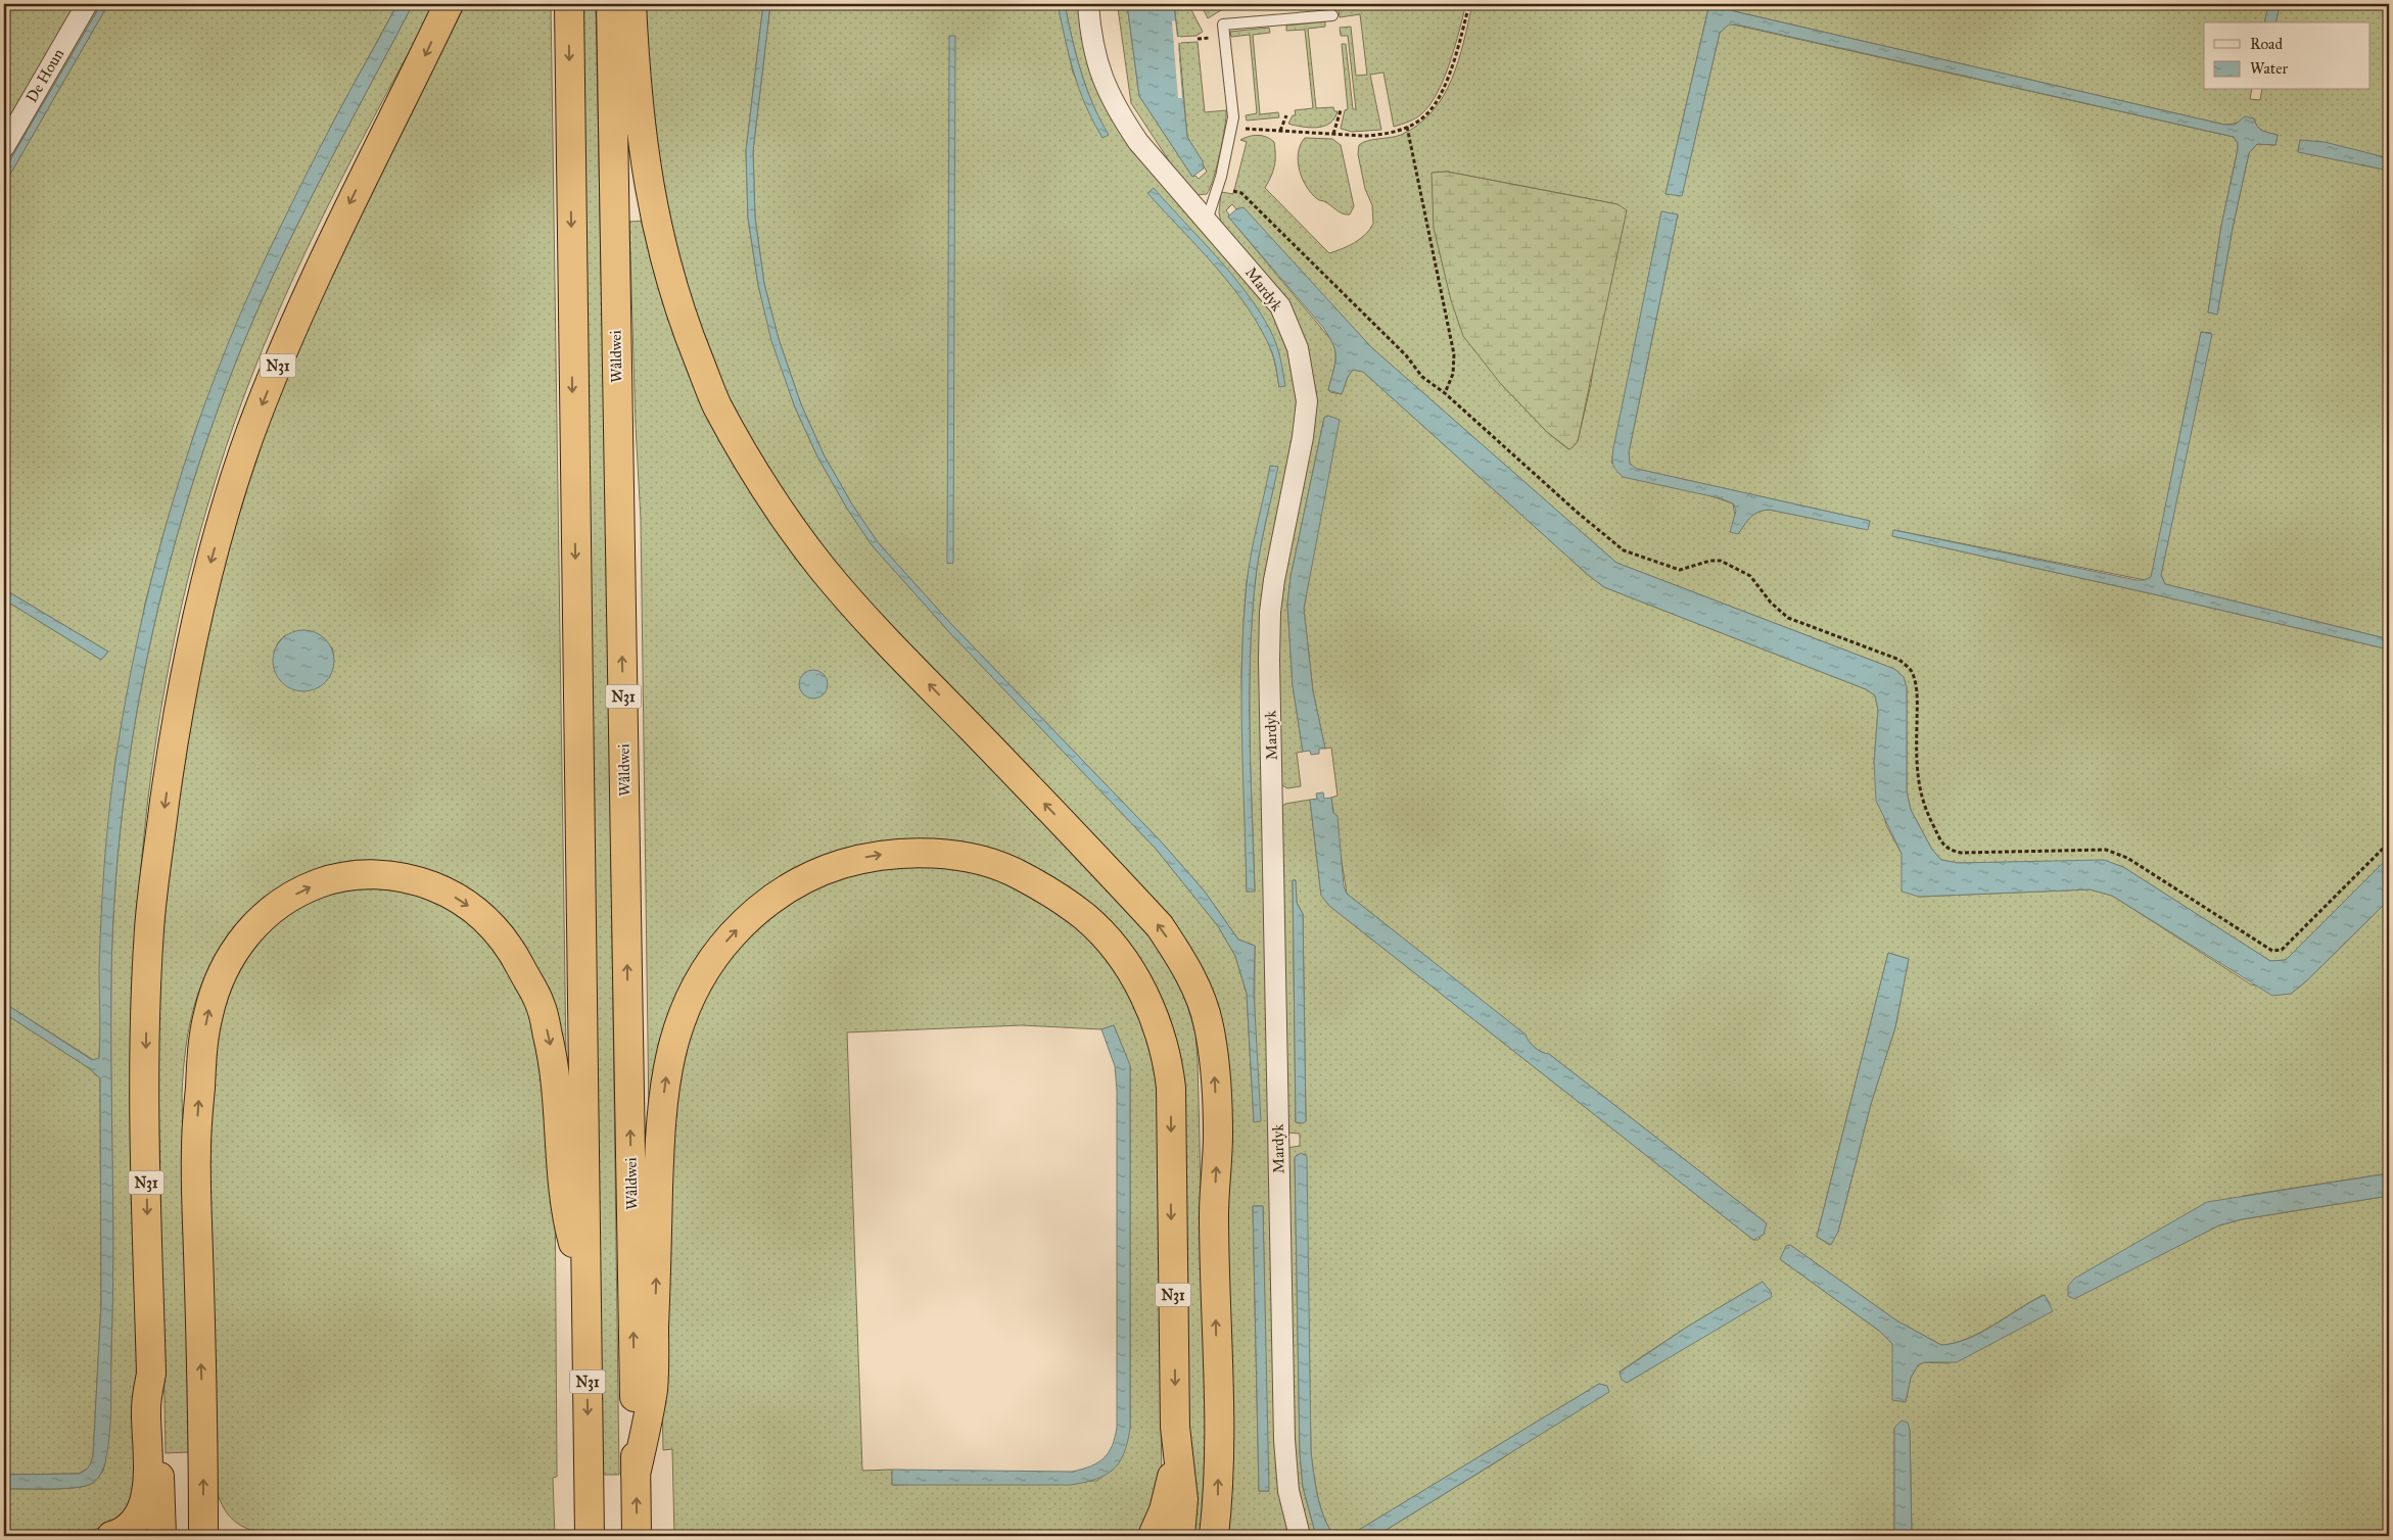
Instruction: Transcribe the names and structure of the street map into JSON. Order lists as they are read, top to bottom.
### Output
{
  "streets": {
    "highway": ["Wâldwei", "N31"],
    "street": ["De Houn", "Mardyk"]
  },
  "crossings": [
    ["Wâldwei", "N31"]
  ],
  "legend": ["Road", "Water"]
}
